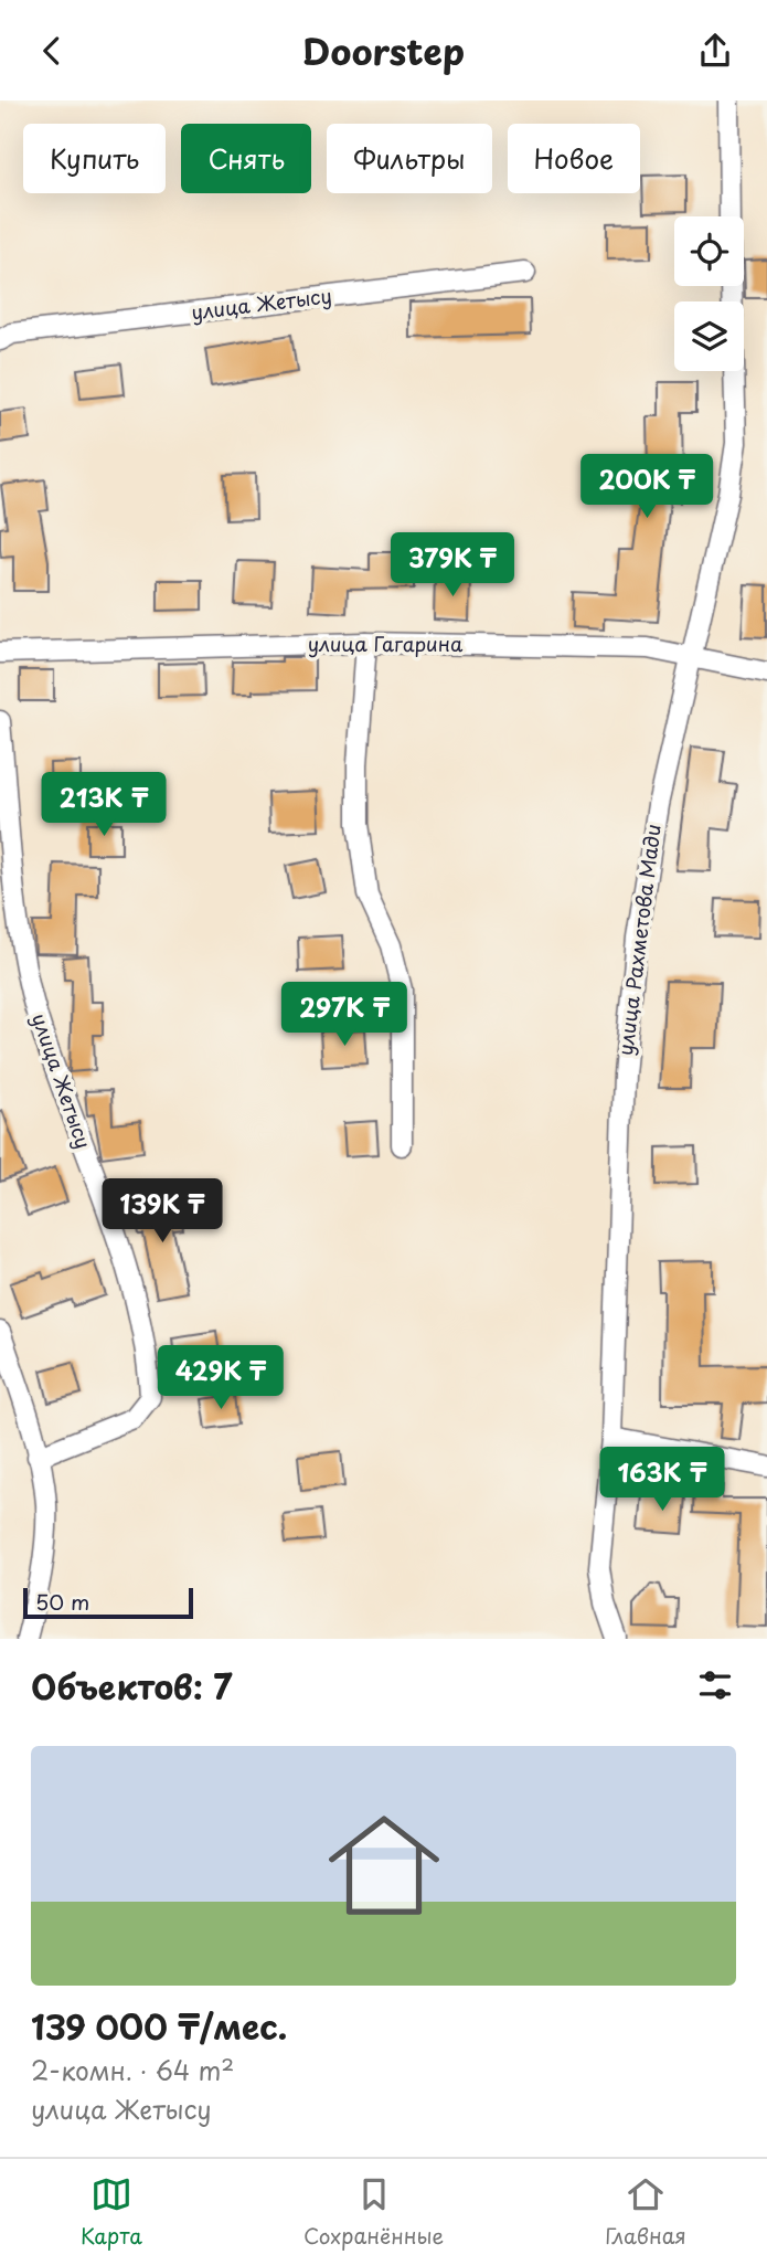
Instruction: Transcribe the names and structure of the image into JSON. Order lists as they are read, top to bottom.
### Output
{
  "streets": {
    "street": ["улица Жетысу", "улица Гагарина", "улица Рахметова Мади"]
  },
  "crossings": [
    ["улица Гагарина", "улица Рахметова Мади"]
  ],
  "scale_bar": "50 m",
  "page": {
    "header": "Doorstep",
    "chip": [
      "Купить",
      "Снять",
      "Фильтры",
      "Новое"
    ],
    "price": [
      "200K ₸",
      "379K ₸",
      "213K ₸",
      "297K ₸",
      "139K ₸",
      "429K ₸",
      "163K ₸"
    ],
    "scale": "50 m",
    "heading": "Объектов: 7",
    "list": [
      {
        "name": "139 000 ₸/мес.",
        "note": "2-комн. · 64 m² · улица Жетысу"
      }
    ],
    "tabs": ["Карта", "Сохранённые", "Главная"]
  }
}
